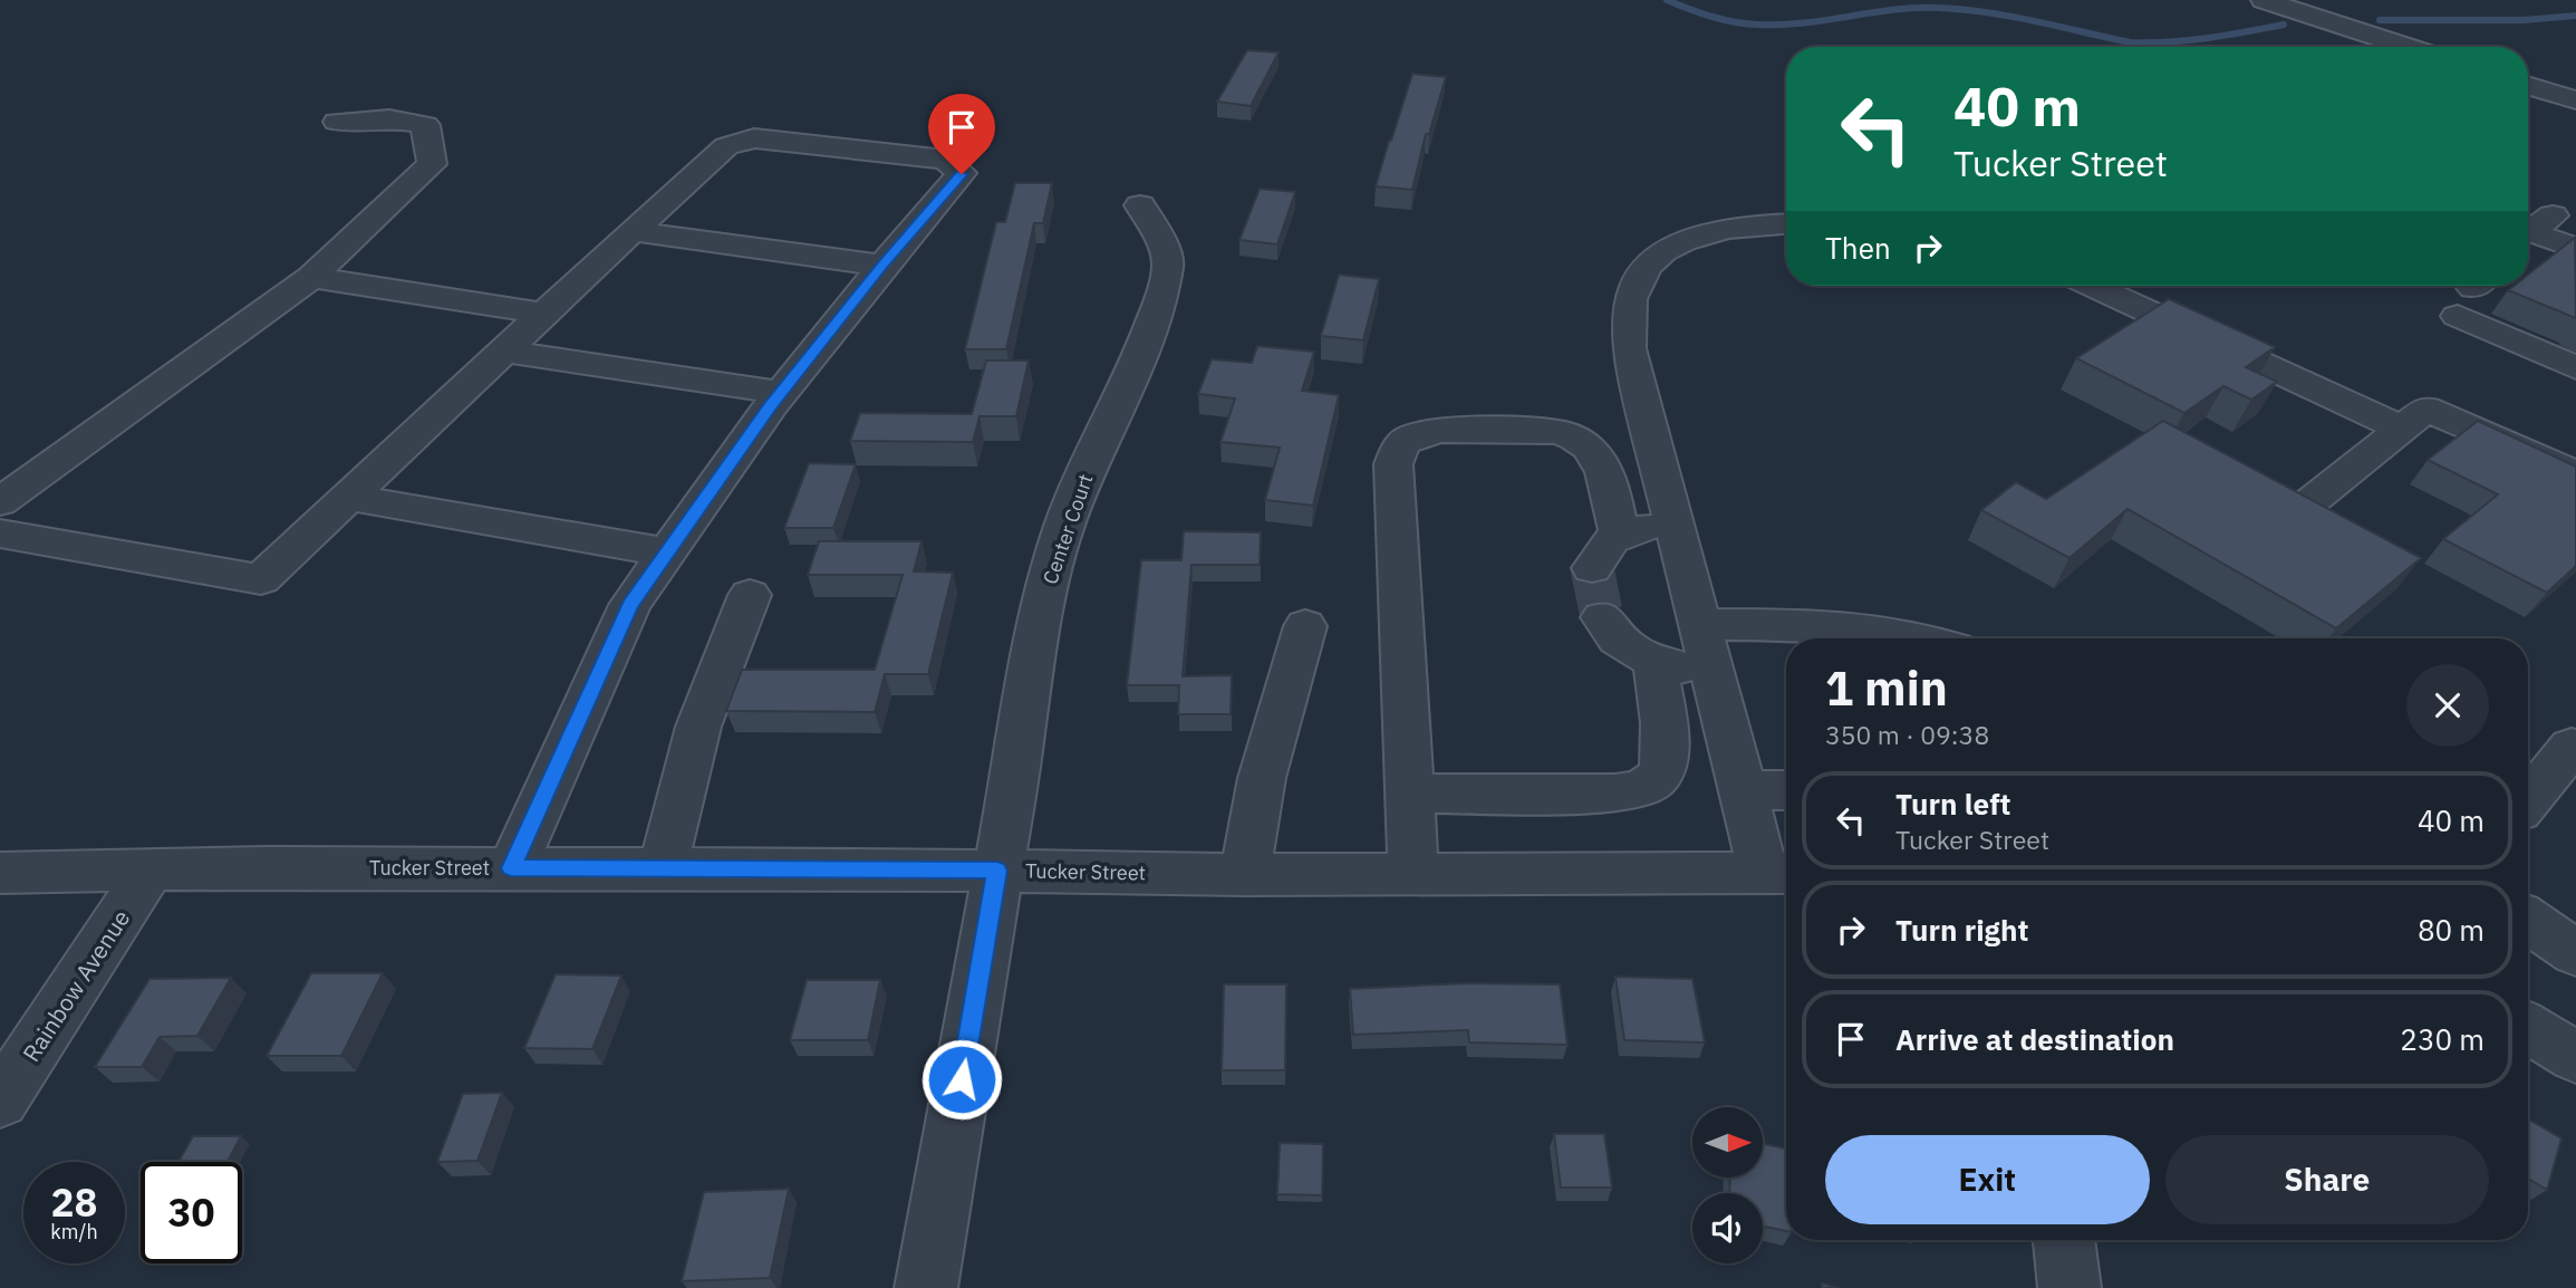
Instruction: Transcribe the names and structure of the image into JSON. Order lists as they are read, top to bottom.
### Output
{
  "streets": {
    "street": ["Center Court", "Tucker Street", "Rainbow Avenue"]
  },
  "crossings": [
    ["Center Court", "Tucker Street"],
    ["Tucker Street", "Rainbow Avenue"]
  ],
  "north": "right",
  "page": {
    "turn": ["40 m", "Tucker Street"],
    "then": "Then",
    "heading": ["1 min", "350 m · 09:38"],
    "list": [
      {
        "name": "Turn left",
        "note": "Tucker Street",
        "value": "40 m"
      },
      {
        "name": "Turn right",
        "value": "80 m"
      },
      {
        "name": "Arrive at destination",
        "value": "230 m"
      }
    ],
    "buttons": ["Exit", "Share"],
    "speed": "28 km/h",
    "limit": "30"
  }
}
